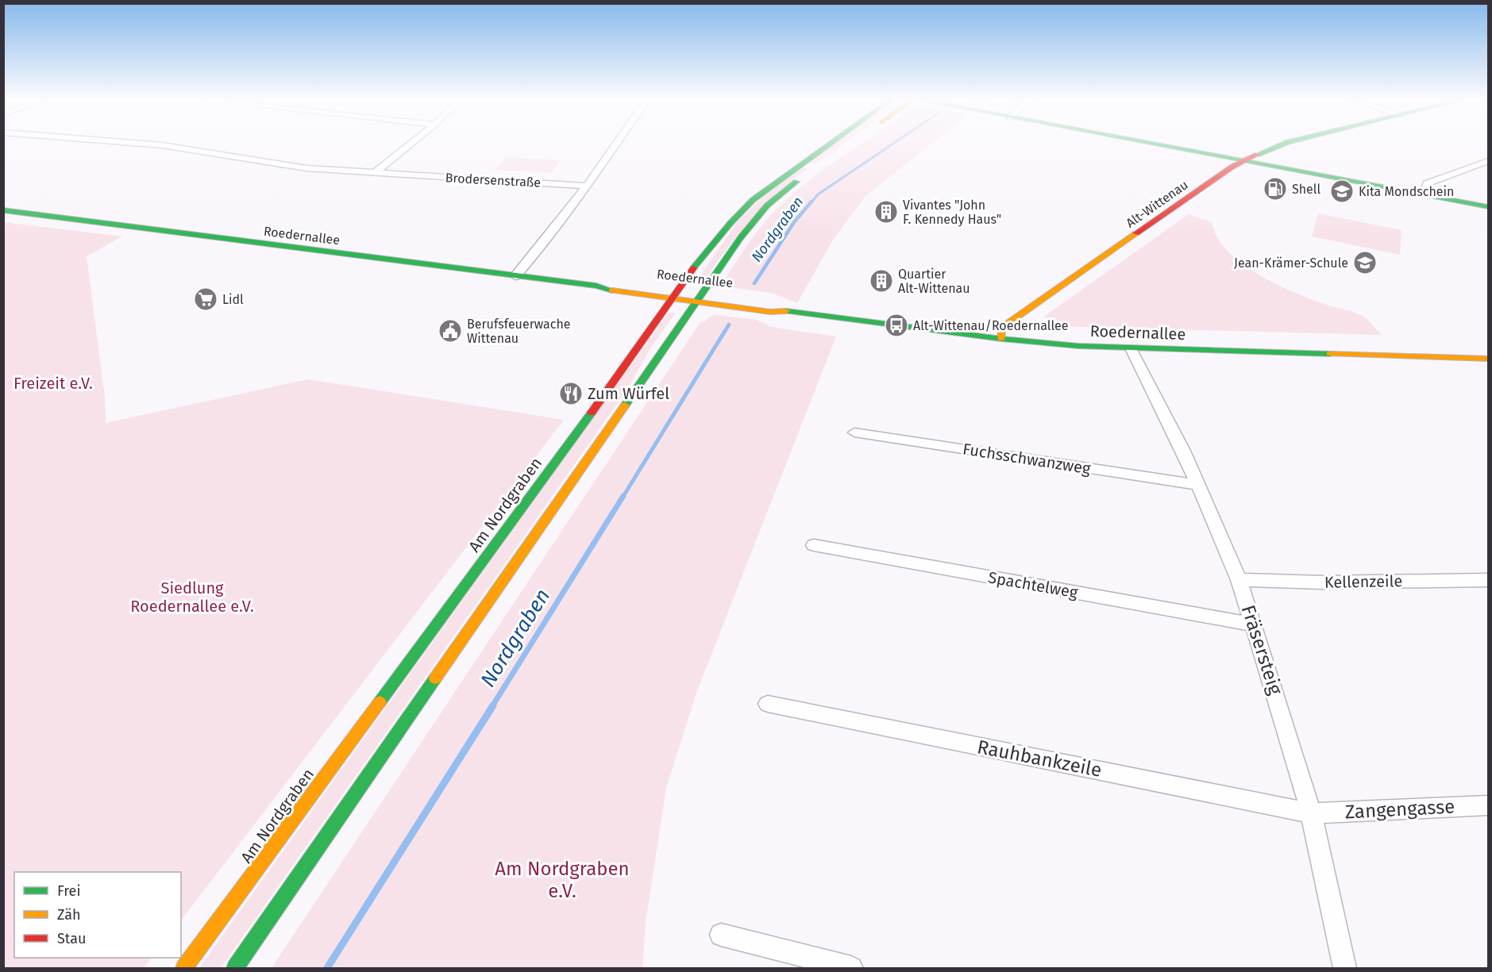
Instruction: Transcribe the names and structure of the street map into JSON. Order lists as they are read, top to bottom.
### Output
{
  "streets": {
    "main road": ["Alt-Wittenau", "Roedernallee", "Am Nordgraben"],
    "street": [
      "Brodersenstraße",
      "Fuchsschwanzweg",
      "Kellenzeile",
      "Spachtelweg",
      "Fräsersteig",
      "Rauhbankzeile",
      "Zangengasse"
    ]
  },
  "crossings": [
    ["Alt-Wittenau", "Roedernallee"],
    ["Roedernallee", "Am Nordgraben"],
    ["Roedernallee", "Fräsersteig"],
    ["Fuchsschwanzweg", "Fräsersteig"],
    ["Kellenzeile", "Fräsersteig"],
    ["Spachtelweg", "Fräsersteig"],
    ["Fräsersteig", "Rauhbankzeile"],
    ["Fräsersteig", "Zangengasse"],
    ["Rauhbankzeile", "Zangengasse"]
  ],
  "water": ["Nordgraben"],
  "parks": ["Freizeit e.V.", "Siedlung Roedernallee e.V.", "Am Nordgraben e.V."],
  "places": {
    "fuel station": ["Shell"],
    "school or university": ["Kita Mondschein", "Jean-Krämer-Schule"],
    "building": ["Vivantes \"John F. Kennedy Haus\"", "Quartier Alt-Wittenau"],
    "supermarket": ["Lidl"],
    "bus stop": ["Alt-Wittenau/Roedernallee"],
    "public building": ["Berufsfeuerwache Wittenau"],
    "restaurant": ["Zum Würfel"]
  },
  "legend": ["Frei", "Zäh", "Stau"]
}
